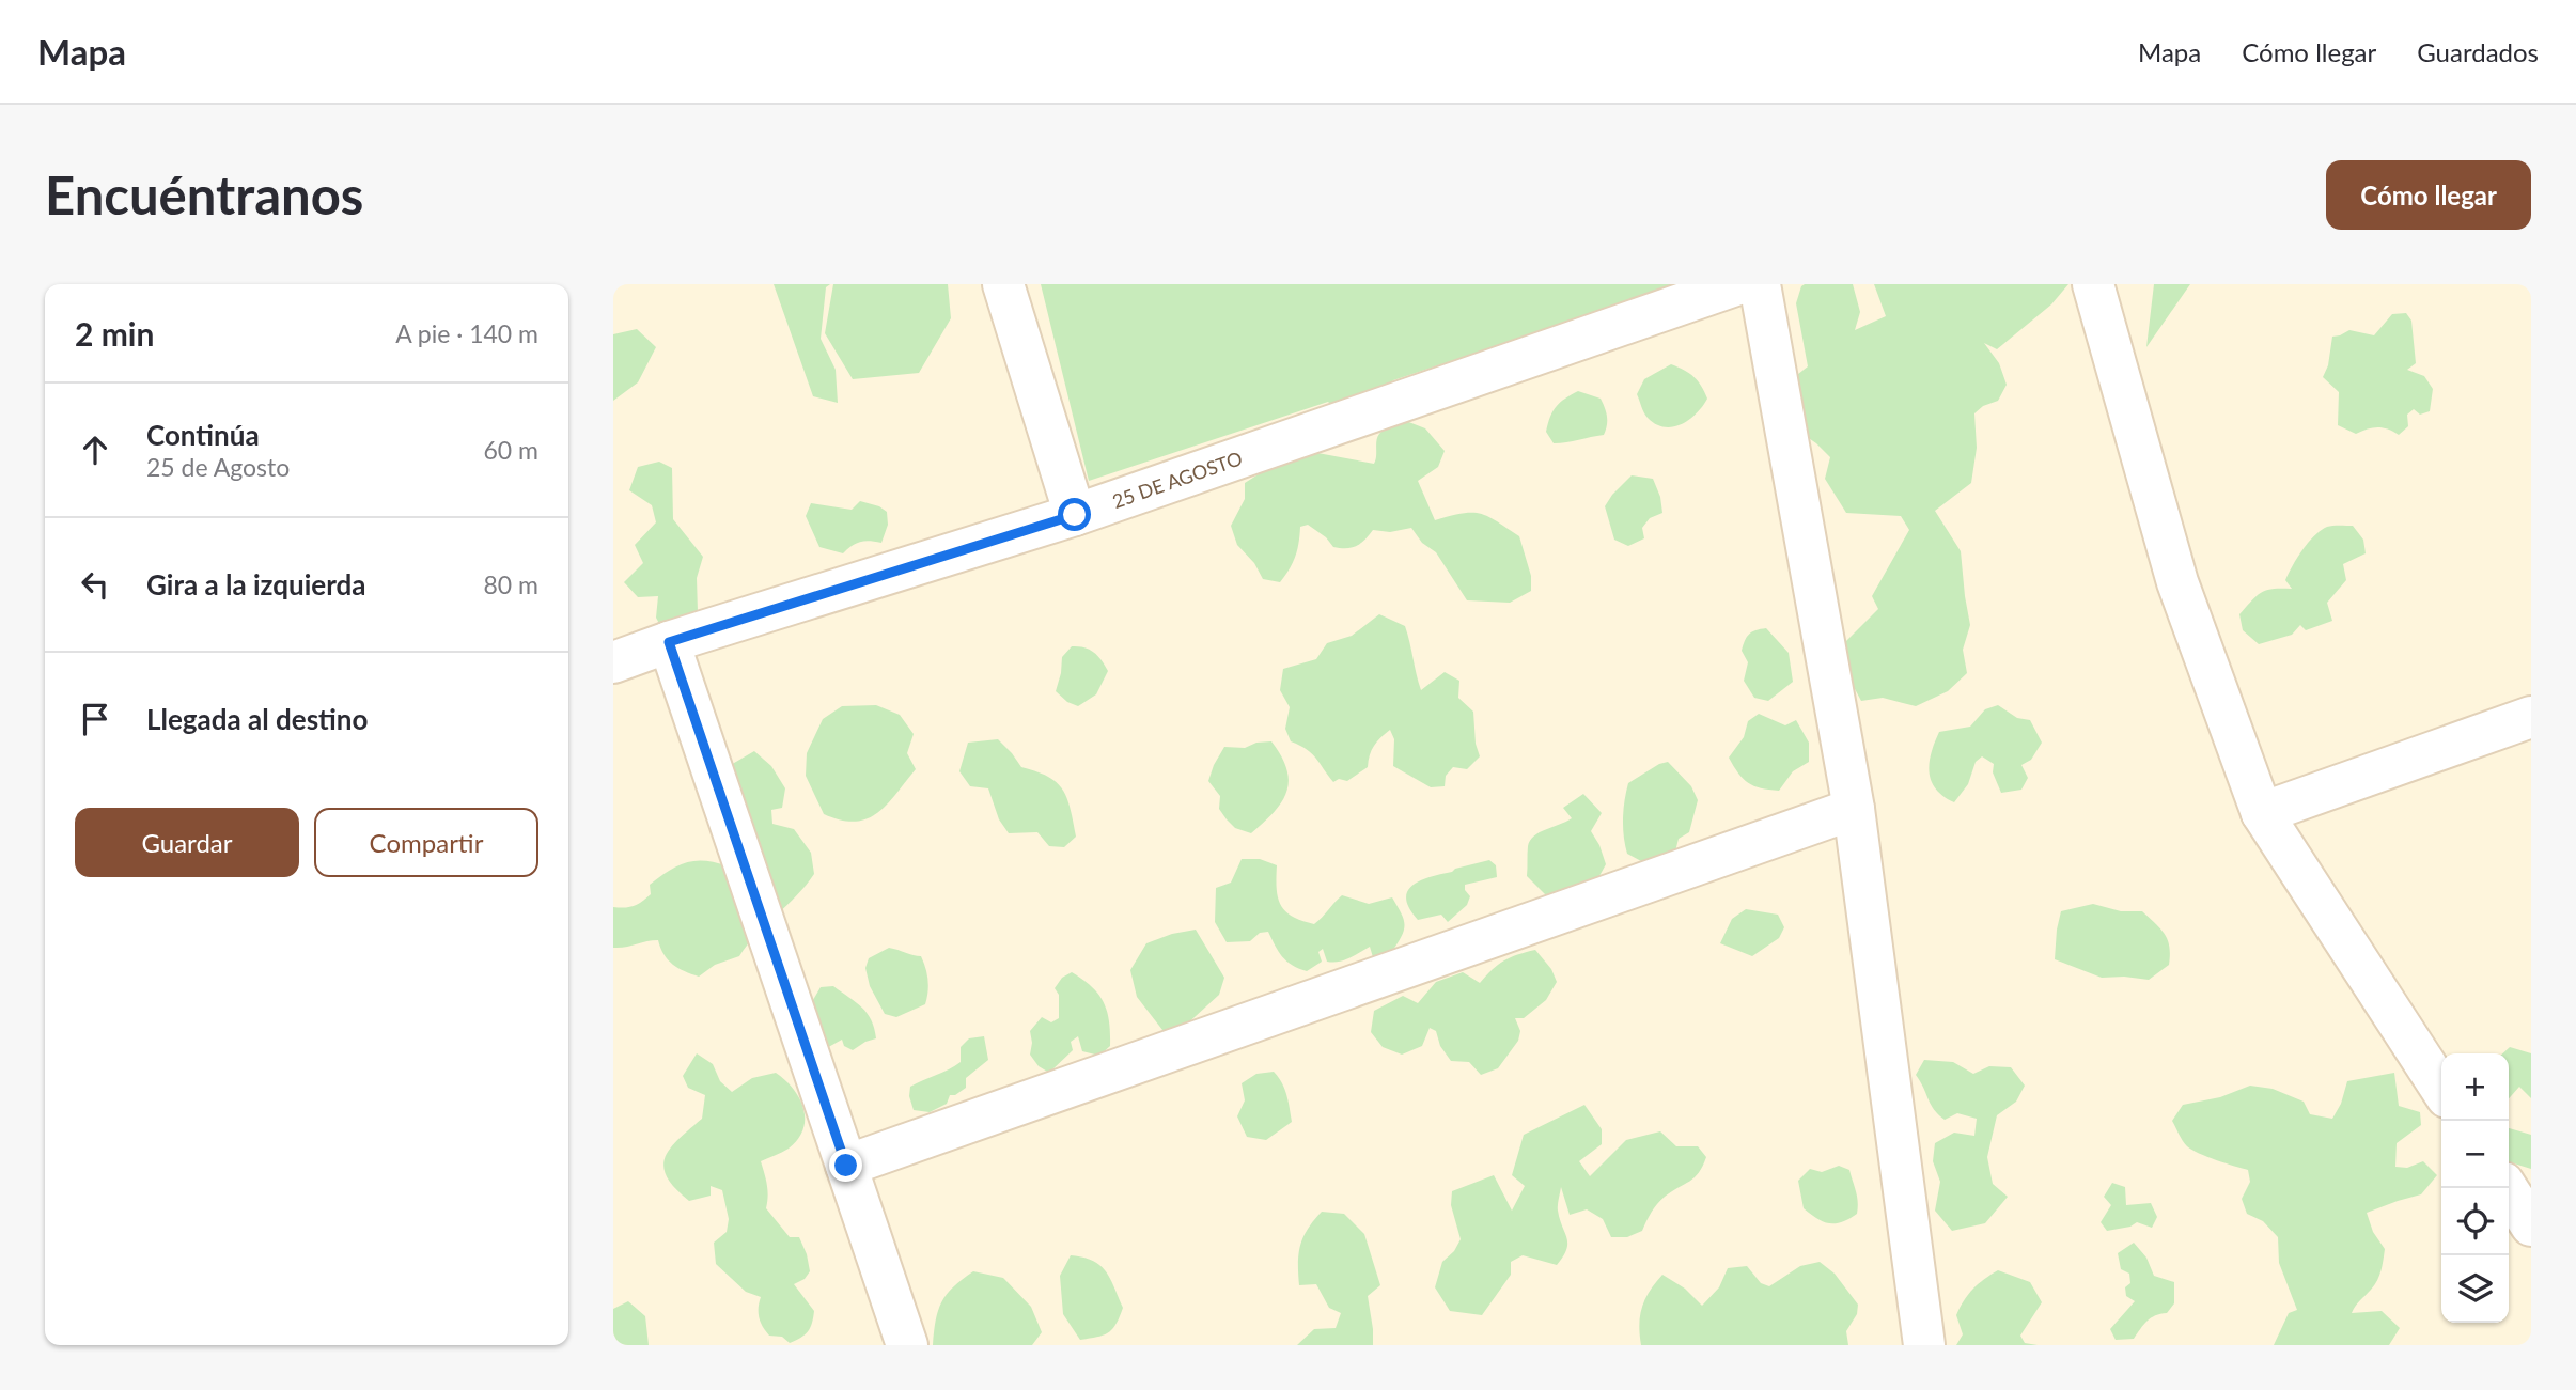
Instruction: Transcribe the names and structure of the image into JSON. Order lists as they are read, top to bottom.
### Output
{
  "streets": {
    "street": ["25 DE AGOSTO"]
  },
  "page": {
    "header": "Mapa",
    "nav": ["Mapa", "Cómo llegar", "Guardados"],
    "buttons": [
      "Cómo llegar",
      ["Guardar", "Compartir"]
    ],
    "title": "Encuéntranos",
    "heading": ["2 min", "A pie · 140 m"],
    "list": [
      ["Continúa", "25 de Agosto", "60 m"],
      ["Gira a la izquierda", "80 m"],
      "Llegada al destino"
    ],
    "map_buttons": ["+", "−"]
  }
}
